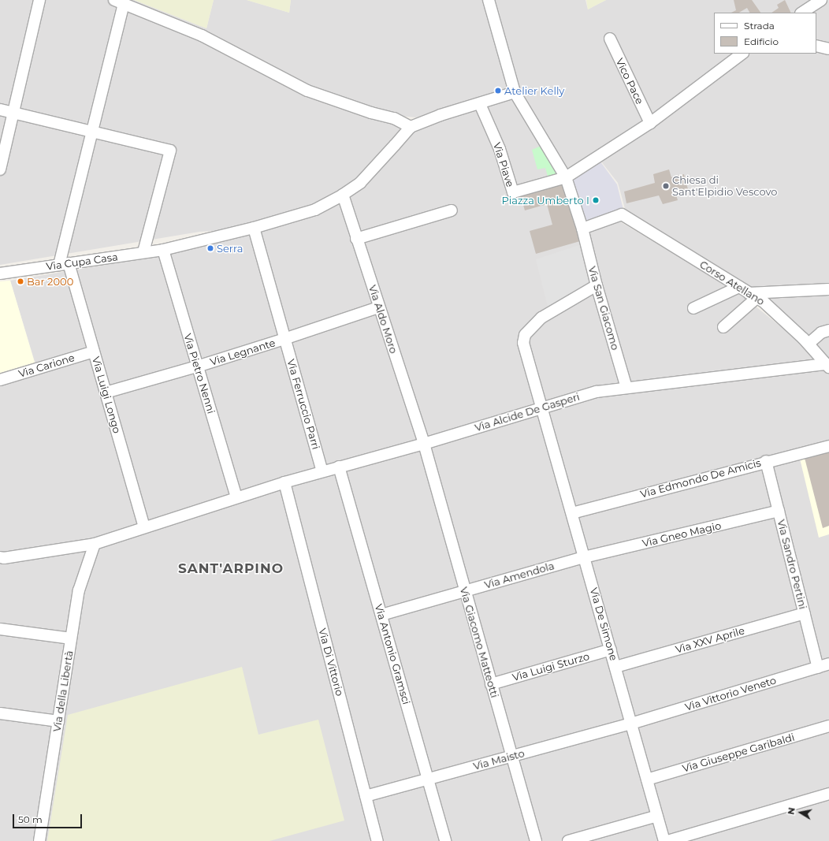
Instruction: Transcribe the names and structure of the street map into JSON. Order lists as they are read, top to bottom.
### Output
{
  "streets": {
    "street": [
      "Vico Pace",
      "Via Piave",
      "Via Cupa Casa",
      "Corso Atellano",
      "Via San Giacomo",
      "Via Aldo Moro",
      "Via Legnante",
      "Via Carione",
      "Via Pietro Nenni",
      "Via Luigi Longo",
      "Via Ferruccio Parri",
      "Via Alcide De Gasperi",
      "Via Edmondo De Amicis",
      "Via Gneo Magio",
      "Via Sandro Pertini",
      "Via Amendola",
      "Via De Simone",
      "Via XXV Aprile",
      "Via Giacomo Matteotti",
      "Via Antonio Gramsci",
      "Via Di Vittorio",
      "Via Luigi Sturzo",
      "Via della Libertà",
      "Via Vittorio Veneto",
      "Via Giuseppe Garibaldi",
      "Via Maisto"
    ]
  },
  "crossings": [
    ["Via Cupa Casa", "Via Aldo Moro"],
    ["Via Cupa Casa", "Via Pietro Nenni"],
    ["Via Cupa Casa", "Via Luigi Longo"],
    ["Via Cupa Casa", "Via Ferruccio Parri"],
    ["Corso Atellano", "Via San Giacomo"],
    ["Corso Atellano", "Via Alcide De Gasperi"],
    ["Via San Giacomo", "Via Alcide De Gasperi"],
    ["Via San Giacomo", "Via De Simone"],
    ["Via Aldo Moro", "Via Legnante"],
    ["Via Aldo Moro", "Via Alcide De Gasperi"],
    ["Via Aldo Moro", "Via Giacomo Matteotti"],
    ["Via Legnante", "Via Pietro Nenni"],
    ["Via Legnante", "Via Luigi Longo"],
    ["Via Legnante", "Via Ferruccio Parri"],
    ["Via Carione", "Via Luigi Longo"],
    ["Via Pietro Nenni", "Via Alcide De Gasperi"],
    ["Via Luigi Longo", "Via Alcide De Gasperi"],
    ["Via Ferruccio Parri", "Via Alcide De Gasperi"],
    ["Via Alcide De Gasperi", "Via De Simone"],
    ["Via Alcide De Gasperi", "Via Giacomo Matteotti"],
    ["Via Alcide De Gasperi", "Via Antonio Gramsci"],
    ["Via Alcide De Gasperi", "Via Di Vittorio"],
    ["Via Alcide De Gasperi", "Via della Libertà"],
    ["Via Edmondo De Amicis", "Via Sandro Pertini"],
    ["Via Edmondo De Amicis", "Via De Simone"],
    ["Via Gneo Magio", "Via Sandro Pertini"],
    ["Via Gneo Magio", "Via Amendola"],
    ["Via Gneo Magio", "Via De Simone"],
    ["Via Sandro Pertini", "Via XXV Aprile"],
    ["Via Sandro Pertini", "Via Vittorio Veneto"],
    ["Via Amendola", "Via De Simone"],
    ["Via Amendola", "Via Giacomo Matteotti"],
    ["Via Amendola", "Via Antonio Gramsci"],
    ["Via De Simone", "Via XXV Aprile"],
    ["Via De Simone", "Via Luigi Sturzo"],
    ["Via De Simone", "Via Vittorio Veneto"],
    ["Via De Simone", "Via Giuseppe Garibaldi"],
    ["Via De Simone", "Via Maisto"],
    ["Via Giacomo Matteotti", "Via Luigi Sturzo"],
    ["Via Giacomo Matteotti", "Via Maisto"],
    ["Via Antonio Gramsci", "Via Maisto"],
    ["Via Di Vittorio", "Via Maisto"],
    ["Via Vittorio Veneto", "Via Maisto"]
  ],
  "districts": ["SANT'ARPINO"],
  "places": [
    "Atelier Kelly",
    "Chiesa di Sant'Elpidio Vescovo",
    "Piazza Umberto I",
    "Serra",
    "Bar 2000"
  ],
  "legend": ["Strada", "Edificio"],
  "scale_bar": "50 m",
  "north": "left"
}
